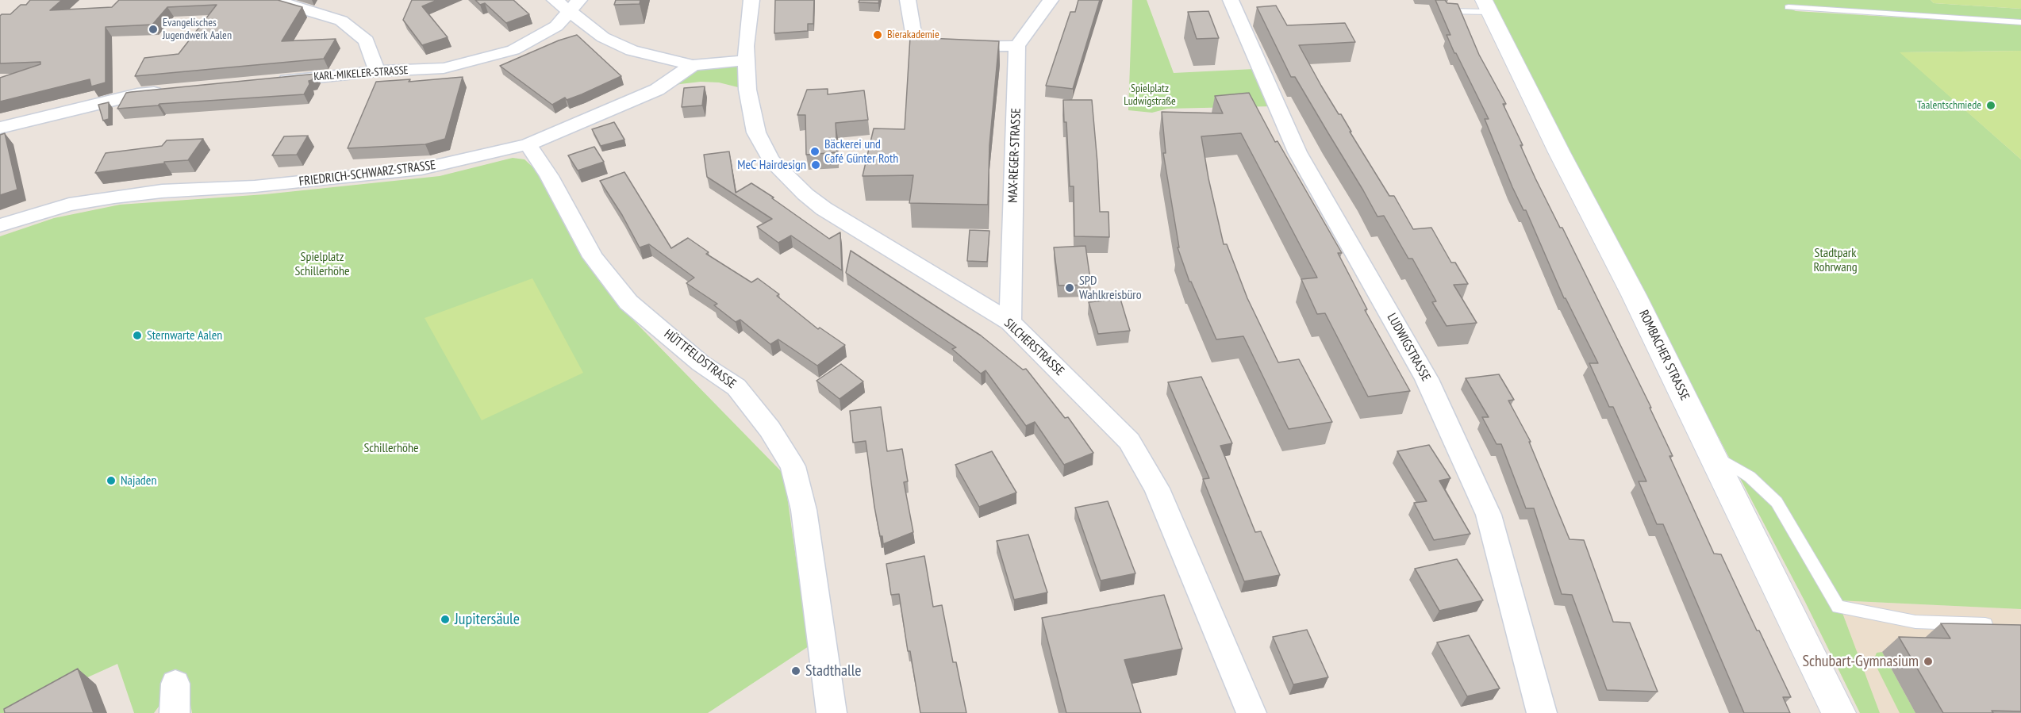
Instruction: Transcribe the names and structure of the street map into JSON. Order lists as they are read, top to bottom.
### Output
{
  "streets": {
    "main road": ["ROMBACHER STRASSE"],
    "street": [
      "KARL-MIKELER-STRASSE",
      "MAX-REGER-STRASSE",
      "FRIEDRICH-SCHWARZ-STRASSE",
      "SILCHERSTRASSE",
      "LUDWIGSTRASSE",
      "HÜTTFELDSTRASSE"
    ]
  },
  "crossings": [
    ["MAX-REGER-STRASSE", "SILCHERSTRASSE"],
    ["FRIEDRICH-SCHWARZ-STRASSE", "SILCHERSTRASSE"],
    ["FRIEDRICH-SCHWARZ-STRASSE", "HÜTTFELDSTRASSE"]
  ],
  "parks": [
    "Spielplatz Ludwigstraße",
    "Stadtpark Rohrwang",
    "Spielplatz Schillerhöhe",
    "Schillerhöhe"
  ],
  "places": [
    "Evangelisches Jugendwerk Aalen",
    "Bierakademie",
    "Taalentschmiede",
    "Bäckerei und Café Günter Roth",
    "MeC Hairdesign",
    "SPD Wahlkreisbüro",
    "Sternwarte Aalen",
    "Najaden",
    "Jupitersäule",
    "Schubart-Gymnasium",
    "Stadthalle"
  ]
}
